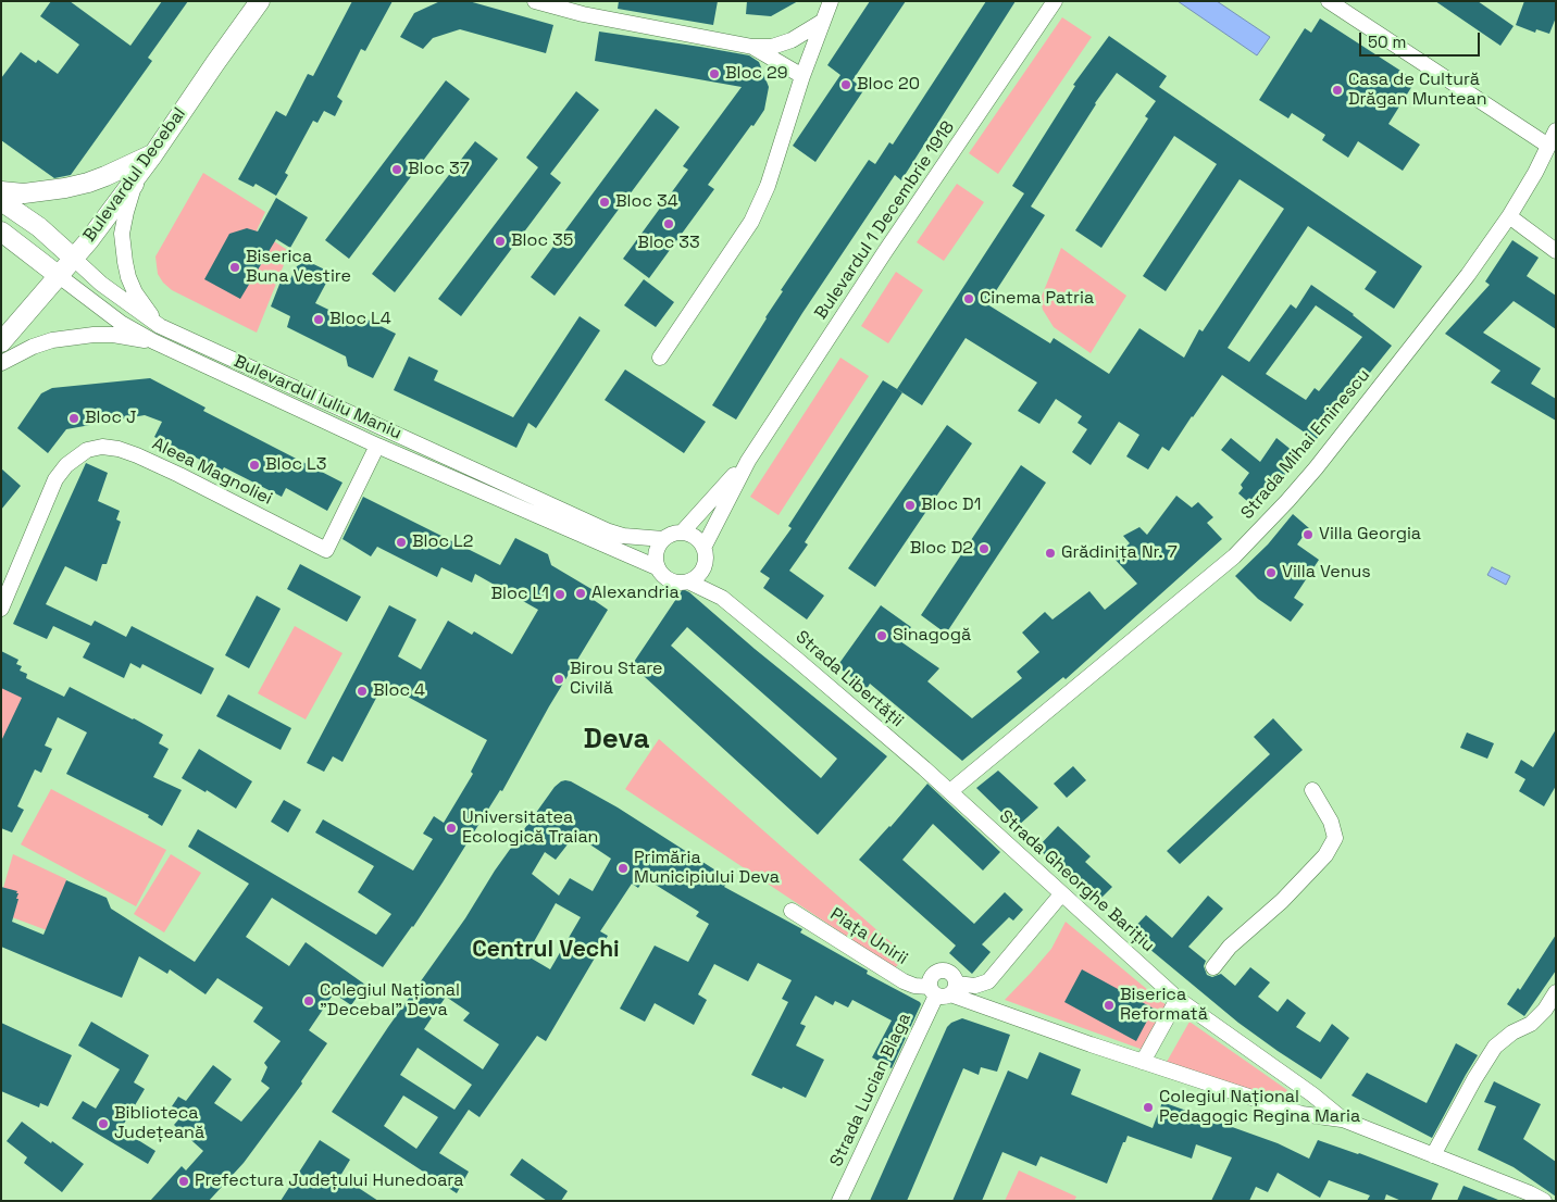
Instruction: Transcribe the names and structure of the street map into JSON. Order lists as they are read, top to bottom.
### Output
{
  "streets": {
    "main road": ["Bulevardul Decebal", "Bulevardul Iuliu Maniu"],
    "street": [
      "Bulevardul 1 Decembrie 1918",
      "Strada Mihai Eminescu",
      "Aleea Magnoliei",
      "Strada Libertății",
      "Strada Gheorghe Barițiu",
      "Piața Unirii",
      "Strada Lucian Blaga"
    ]
  },
  "crossings": [
    ["Bulevardul Decebal", "Bulevardul Iuliu Maniu"],
    ["Bulevardul Iuliu Maniu", "Aleea Magnoliei"],
    ["Bulevardul Iuliu Maniu", "Strada Libertății"],
    ["Strada Mihai Eminescu", "Strada Libertății"],
    ["Strada Mihai Eminescu", "Strada Gheorghe Barițiu"],
    ["Strada Libertății", "Strada Gheorghe Barițiu"],
    ["Strada Gheorghe Barițiu", "Piața Unirii"],
    ["Strada Gheorghe Barițiu", "Strada Lucian Blaga"],
    ["Piața Unirii", "Strada Lucian Blaga"]
  ],
  "districts": ["Deva", "Centrul Vechi"],
  "places": [
    "Bloc 29",
    "Bloc 20",
    "Casa de Cultură Drăgan Muntean",
    "Bloc 37",
    "Bloc 34",
    "Bloc 33",
    "Bloc 35",
    "Biserica Buna Vestire",
    "Cinema Patria",
    "Bloc L4",
    "Bloc J",
    "Bloc L3",
    "Bloc D1",
    "Villa Georgia",
    "Bloc L2",
    "Bloc D2",
    "Grădinița Nr. 7",
    "Villa Venus",
    "Alexandria",
    "Bloc L1",
    "Sinagogă",
    "Birou Stare Civilă",
    "Bloc 4",
    "Universitatea Ecologică Traian",
    "Primăria Municipiului Deva",
    "Colegiul Național \"Decebal\" Deva",
    "Biserica Reformată",
    "Colegiul Național Pedagogic Regina Maria",
    "Biblioteca Județeană",
    "Prefectura Județului Hunedoara"
  ],
  "scale_bar": "50 m"
}
